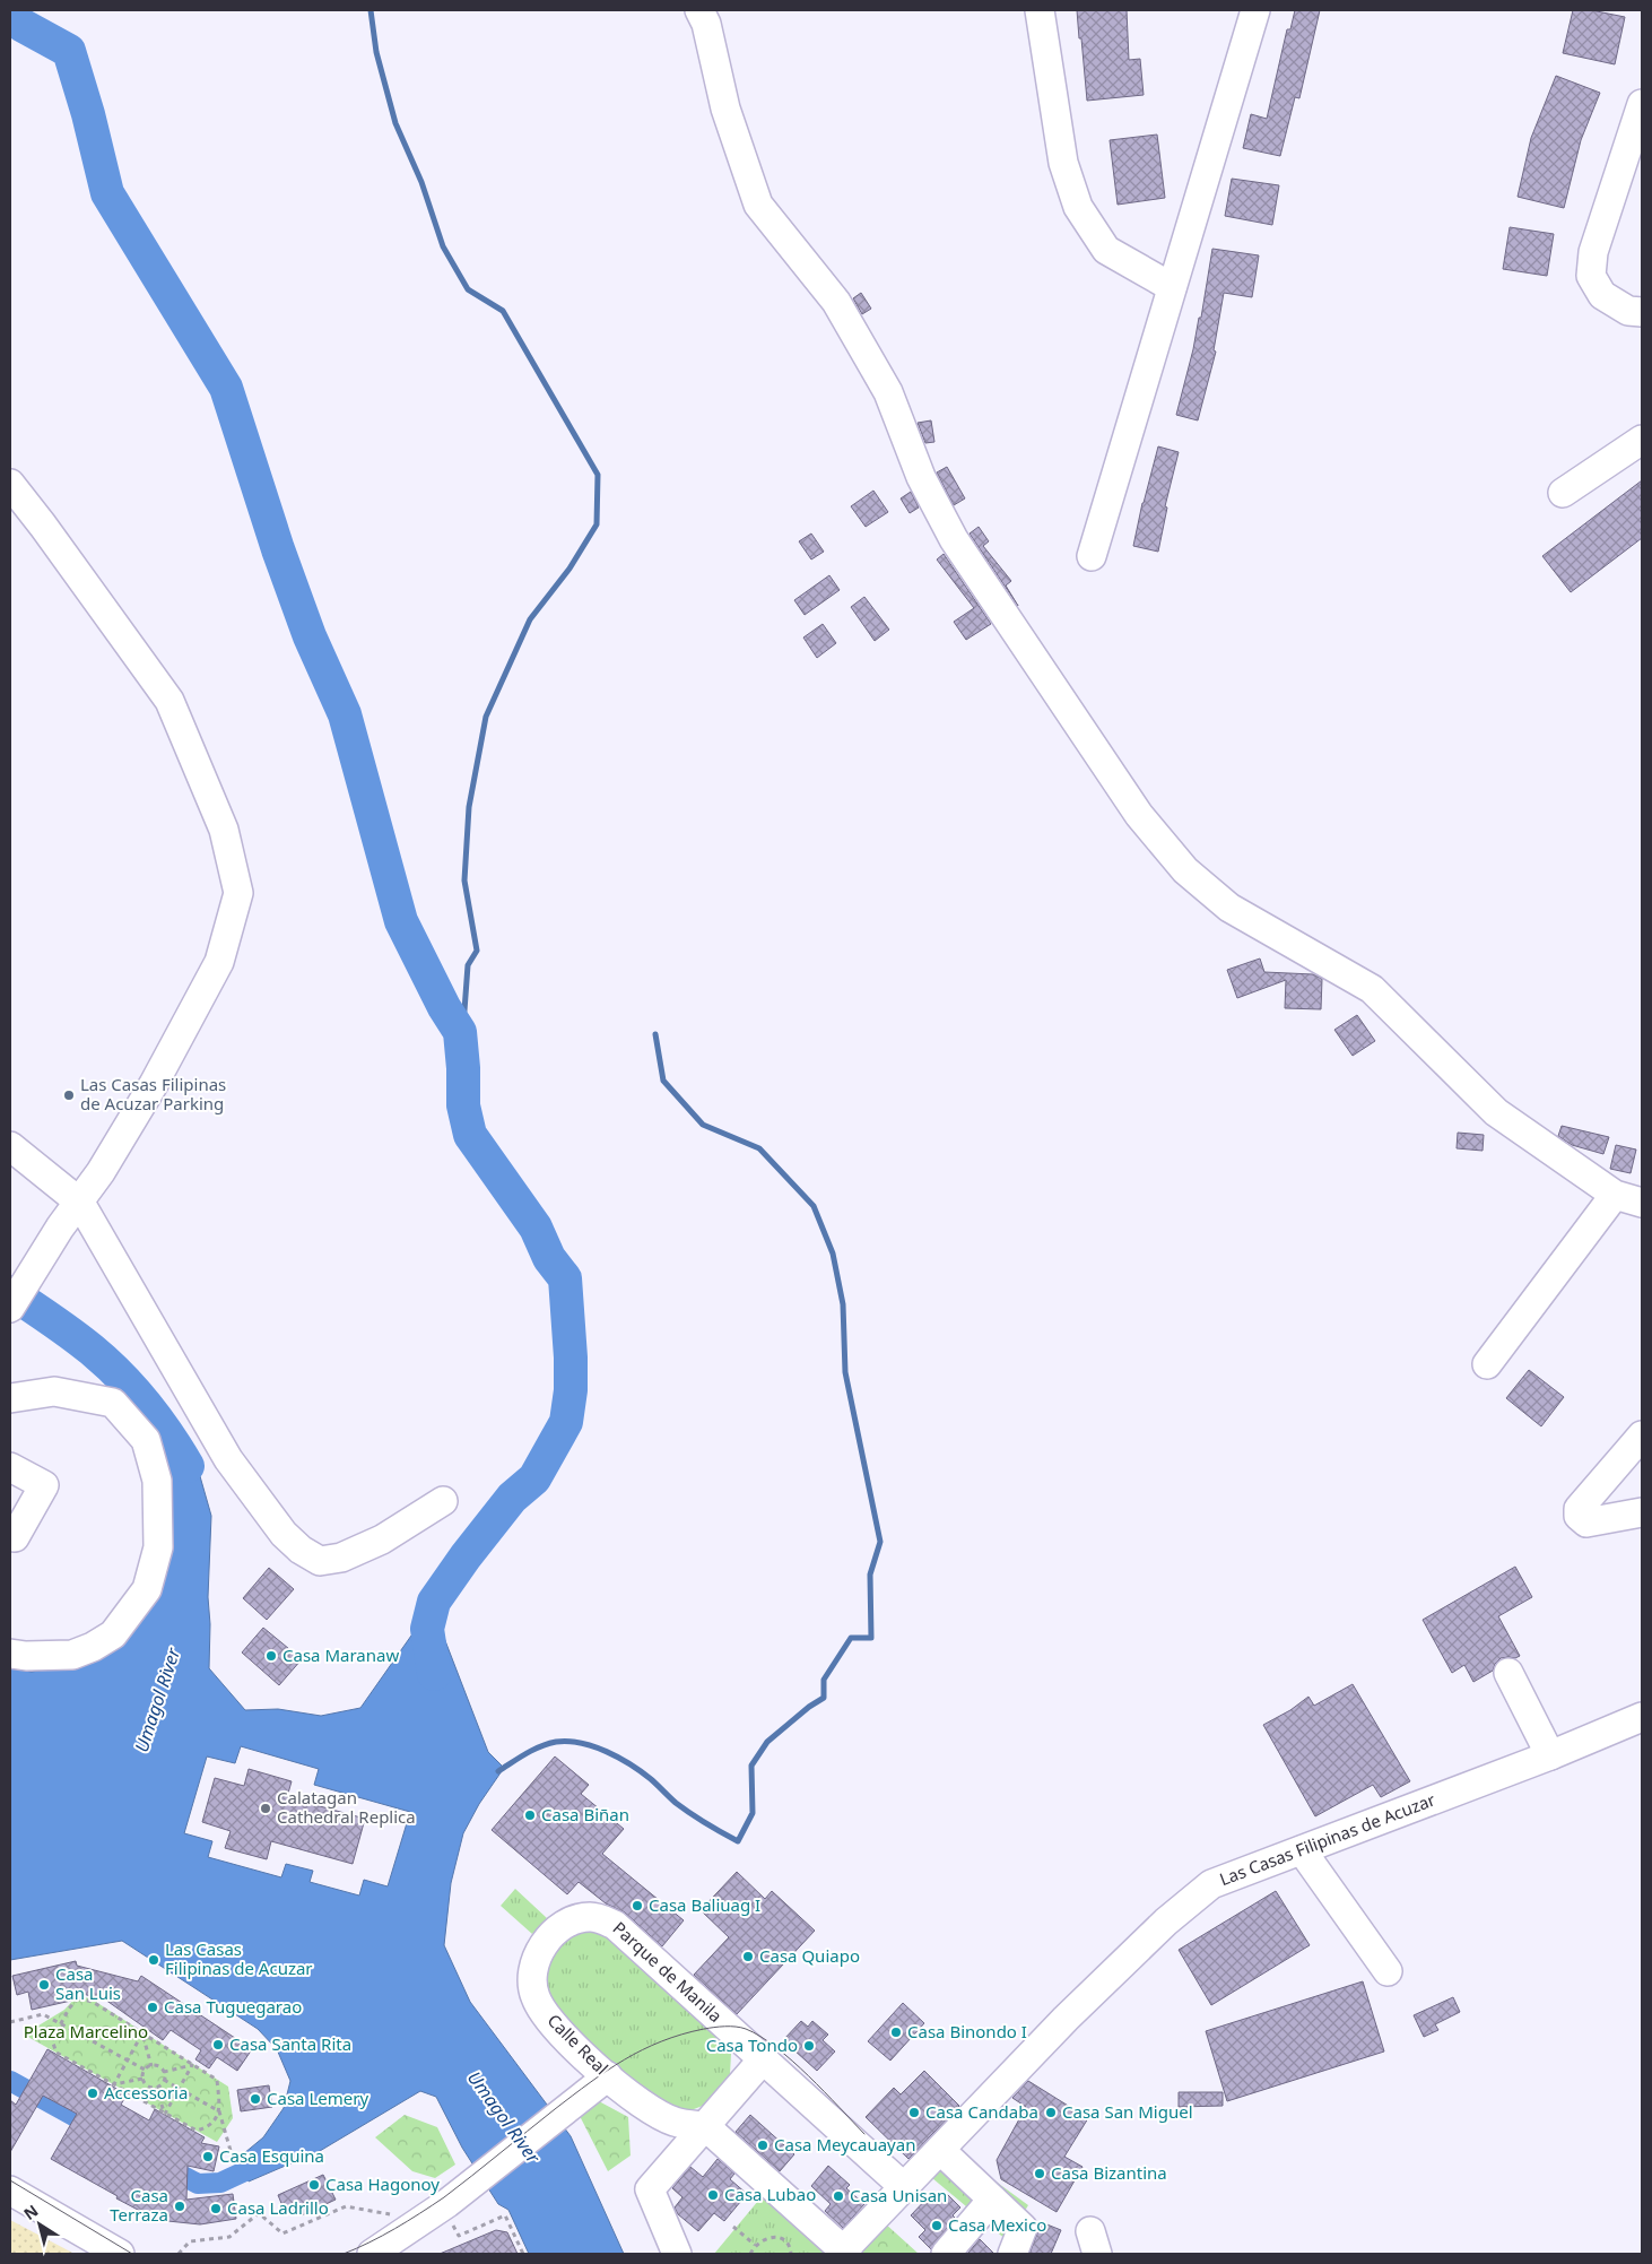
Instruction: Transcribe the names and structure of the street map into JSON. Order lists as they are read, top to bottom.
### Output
{
  "streets": {
    "street": ["Las Casas Filipinas de Acuzar", "Parque de Manila", "Calle Real"]
  },
  "crossings": [
    ["Las Casas Filipinas de Acuzar", "Parque de Manila"],
    ["Parque de Manila", "Calle Real"]
  ],
  "water": ["Umagol River"],
  "parks": ["Plaza Marcelino"],
  "places": [
    "Las Casas Filipinas de Acuzar Parking",
    "Casa Maranaw",
    "Calatagan Cathedral Replica",
    "Casa Biñan",
    "Casa Baliuag I",
    "Casa Quiapo",
    "Las Casas Filipinas de Acuzar",
    "Casa San Luis",
    "Casa Tuguegarao",
    "Casa Binondo I",
    "Casa Santa Rita",
    "Casa Tondo",
    "Accessoria",
    "Casa Lemery",
    "Casa Candaba",
    "Casa San Miguel",
    "Casa Meycauayan",
    "Casa Esquina",
    "Casa Bizantina",
    "Casa Hagonoy",
    "Casa Lubao",
    "Casa Unisan",
    "Casa Terraza",
    "Casa Ladrillo",
    "Casa Mexico"
  ],
  "north": "top left"
}
